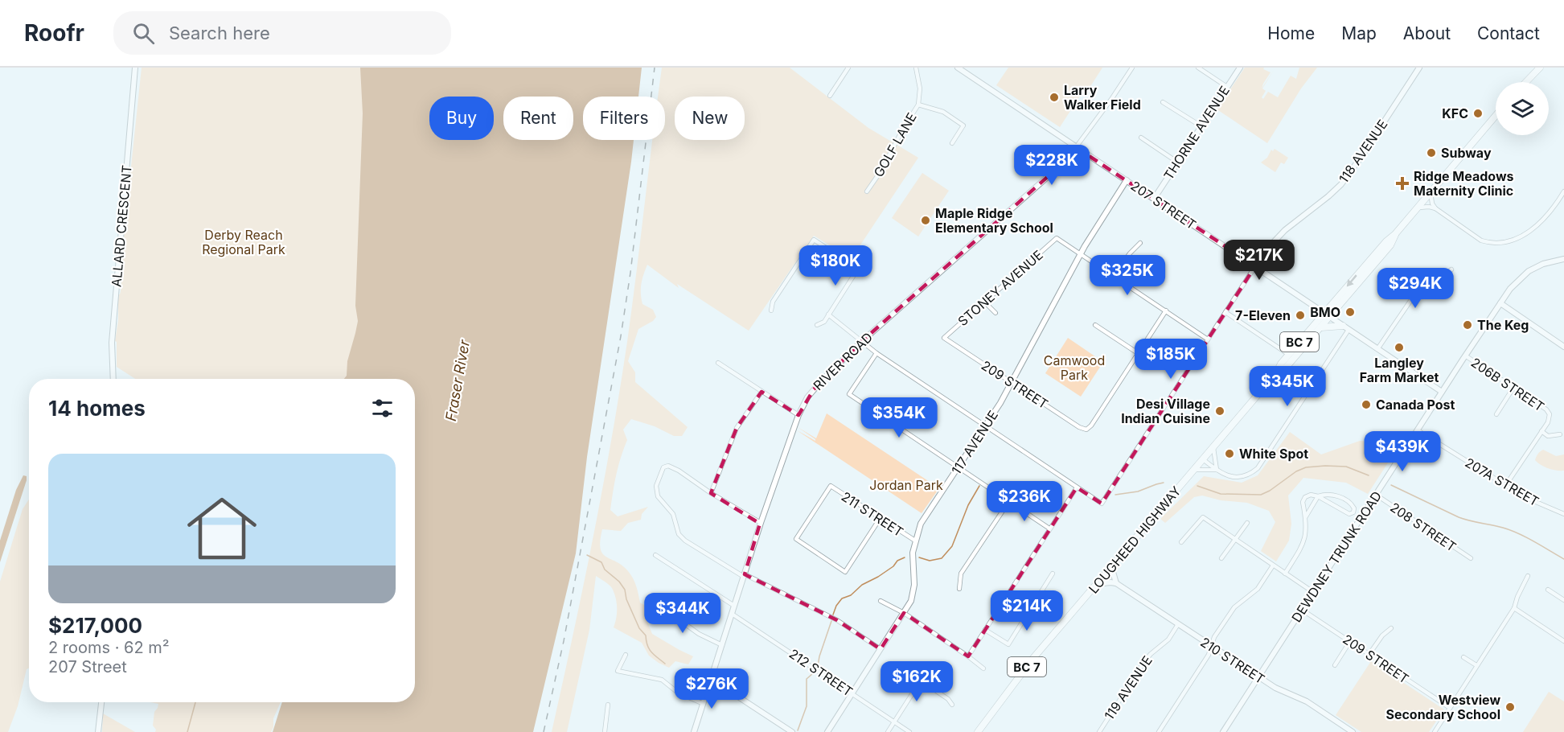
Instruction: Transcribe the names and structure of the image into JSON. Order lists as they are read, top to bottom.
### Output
{
  "streets": {
    "highway": ["BC 7", "LOUGHEED HIGHWAY"],
    "street": [
      "THORNE AVENUE",
      "GOLF LANE",
      "118 AVENUE",
      "207 STREET",
      "ALLARD CRESCENT",
      "STONEY AVENUE",
      "RIVER ROAD",
      "209 STREET",
      "206B STREET",
      "117 AVENUE",
      "207A STREET",
      "211 STREET",
      "208 STREET",
      "DEWDNEY TRUNK ROAD",
      "210 STREET",
      "212 STREET",
      "119 AVENUE"
    ]
  },
  "crossings": [
    ["THORNE AVENUE", "207 STREET"],
    ["118 AVENUE", "207 STREET"],
    ["207 STREET", "RIVER ROAD"],
    ["207 STREET", "117 AVENUE"],
    ["207 STREET", "LOUGHEED HIGHWAY"],
    ["207 STREET", "DEWDNEY TRUNK ROAD"],
    ["STONEY AVENUE", "209 STREET"],
    ["STONEY AVENUE", "117 AVENUE"],
    ["RIVER ROAD", "212 STREET"],
    ["209 STREET", "117 AVENUE"],
    ["209 STREET", "DEWDNEY TRUNK ROAD"],
    ["206B STREET", "DEWDNEY TRUNK ROAD"],
    ["117 AVENUE", "211 STREET"],
    ["117 AVENUE", "212 STREET"],
    ["207A STREET", "DEWDNEY TRUNK ROAD"],
    ["208 STREET", "DEWDNEY TRUNK ROAD"],
    ["DEWDNEY TRUNK ROAD", "210 STREET"],
    ["210 STREET", "119 AVENUE"]
  ],
  "water": ["Fraser River"],
  "parks": ["Derby Reach Regional Park", "Camwood Park", "Jordan Park"],
  "places": {
    "other": [
      "Larry Walker Field",
      "KFC",
      "Subway",
      "Maple Ridge Elementary School",
      "BMO",
      "7-Eleven",
      "The Keg",
      "Langley Farm Market",
      "Canada Post",
      "Desi Village Indian Cuisine",
      "White Spot",
      "Westview Secondary School"
    ],
    "health": ["Ridge Meadows Maternity Clinic"]
  },
  "page": {
    "header": "Roofr",
    "search": "Search here",
    "nav": [
      "Home",
      "Map",
      "About",
      "Contact"
    ],
    "chip": [
      "Buy",
      "Rent",
      "Filters",
      "New"
    ],
    "price": [
      "$228K",
      "$217K",
      "$180K",
      "$325K",
      "$294K",
      "$185K",
      "$345K",
      "$354K",
      "$439K",
      "$236K",
      "$214K",
      "$344K",
      "$162K",
      "$276K"
    ],
    "heading": "14 homes",
    "list": [
      {
        "name": "$217,000",
        "note": "2 rooms · 62 m² · 207 Street"
      }
    ]
  }
}
